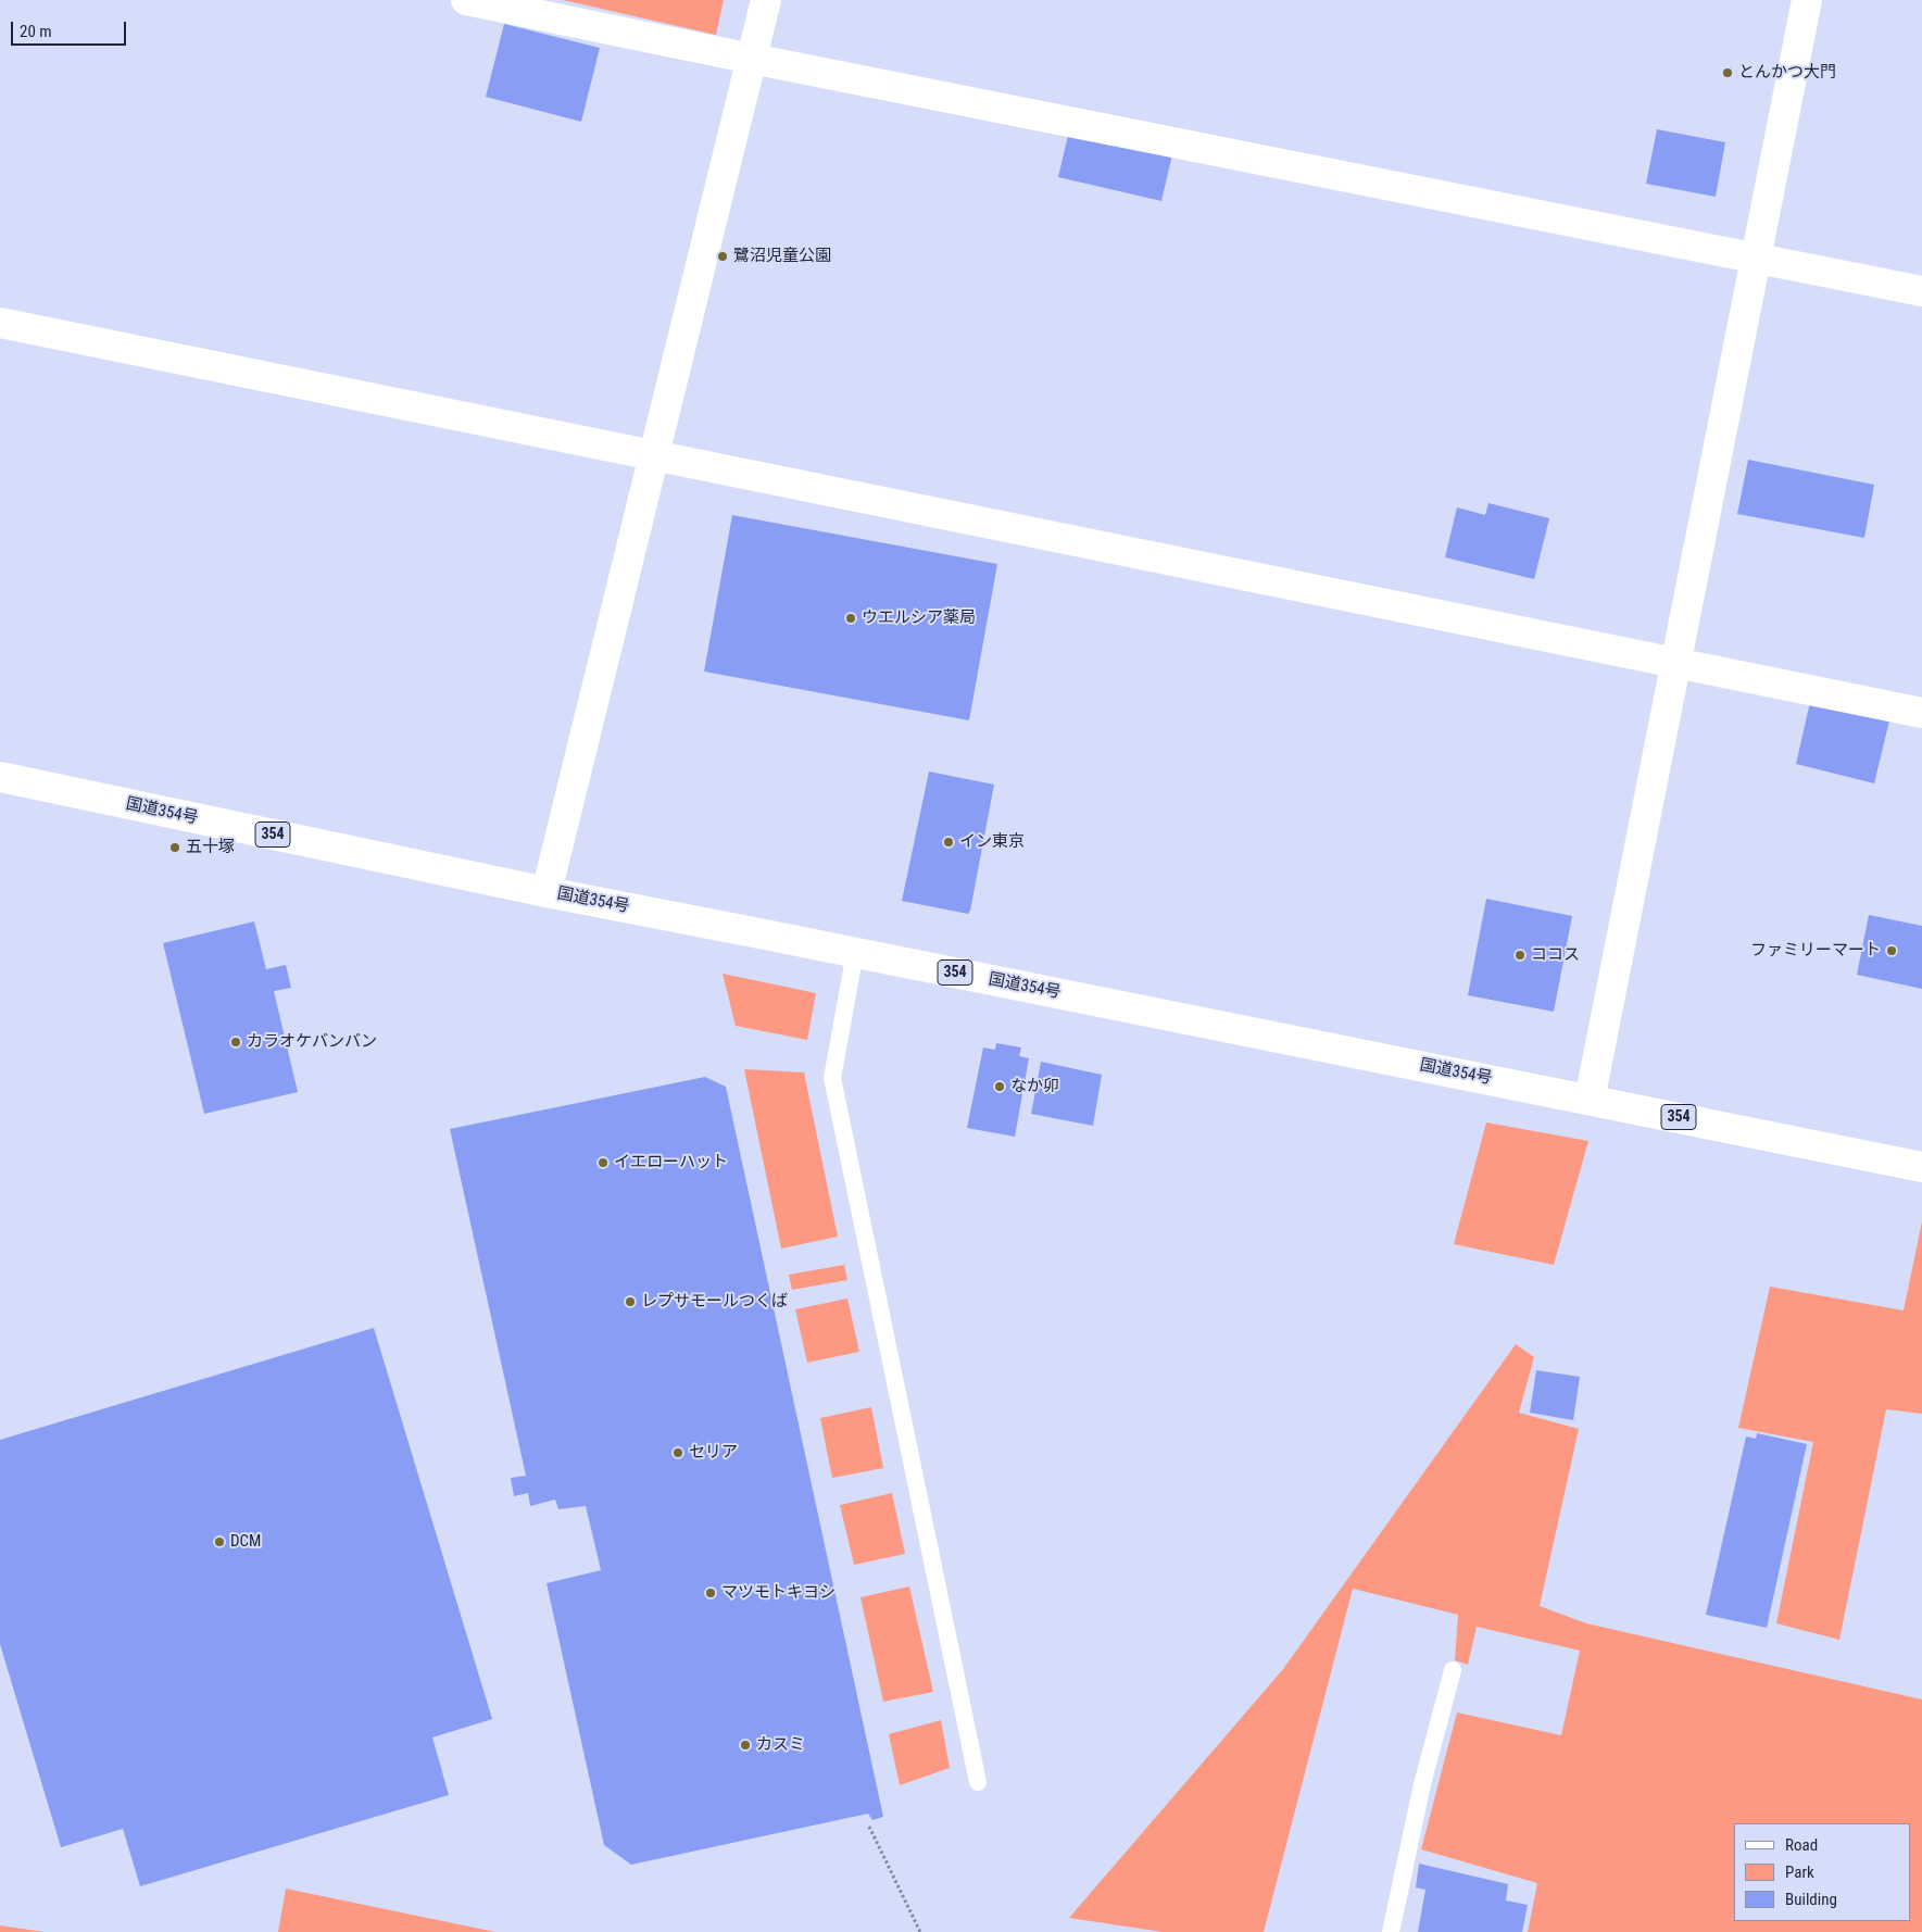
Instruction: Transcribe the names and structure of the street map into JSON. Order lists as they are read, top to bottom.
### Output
{
  "streets": {
    "main road": ["国道354号", "354"]
  },
  "places": [
    "とんかつ大門",
    "鷺沼児童公園",
    "ウエルシア薬局",
    "イン東京",
    "五十塚",
    "ファミリーマート",
    "ココス",
    "カラオケバンバン",
    "なか卯",
    "イエローハット",
    "レプサモールつくば",
    "セリア",
    "DCM",
    "マツモトキヨシ",
    "カスミ"
  ],
  "legend": ["Road", "Park", "Building"],
  "scale_bar": "20 m"
}
